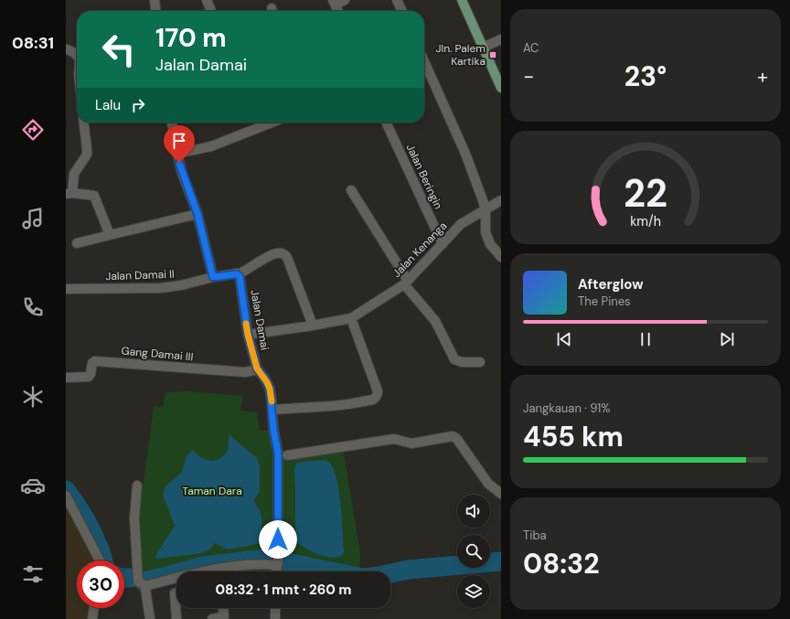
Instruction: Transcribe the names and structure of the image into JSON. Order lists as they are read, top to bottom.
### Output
{
  "streets": {
    "street": [
      "Jalan Beringin",
      "Jalan Kenanga",
      "Jalan Damai II",
      "Jalan Damai",
      "Gang Damai III"
    ]
  },
  "crossings": [
    ["Jalan Beringin", "Jalan Kenanga"],
    ["Jalan Kenanga", "Jalan Damai"],
    ["Jalan Damai", "Gang Damai III"]
  ],
  "parks": ["Taman Dara"],
  "places": {
    "transit": ["Jln. Palem Kartika"]
  },
  "page": {
    "tabs": "08:31",
    "tile": [
      "AC",
      ["Jangkauan · 91%", "455 km"],
      ["Tiba", "08:32"]
    ],
    "turn": ["170 m", "Jalan Damai"],
    "heat": ["−", "23°", "+"],
    "then": "Lalu",
    "song": ["Afterglow", "The Pines"],
    "limit": "30",
    "trip": "08:32 · 1 mnt · 260 m",
    "gauge": ["22", "km/h"]
  }
}
